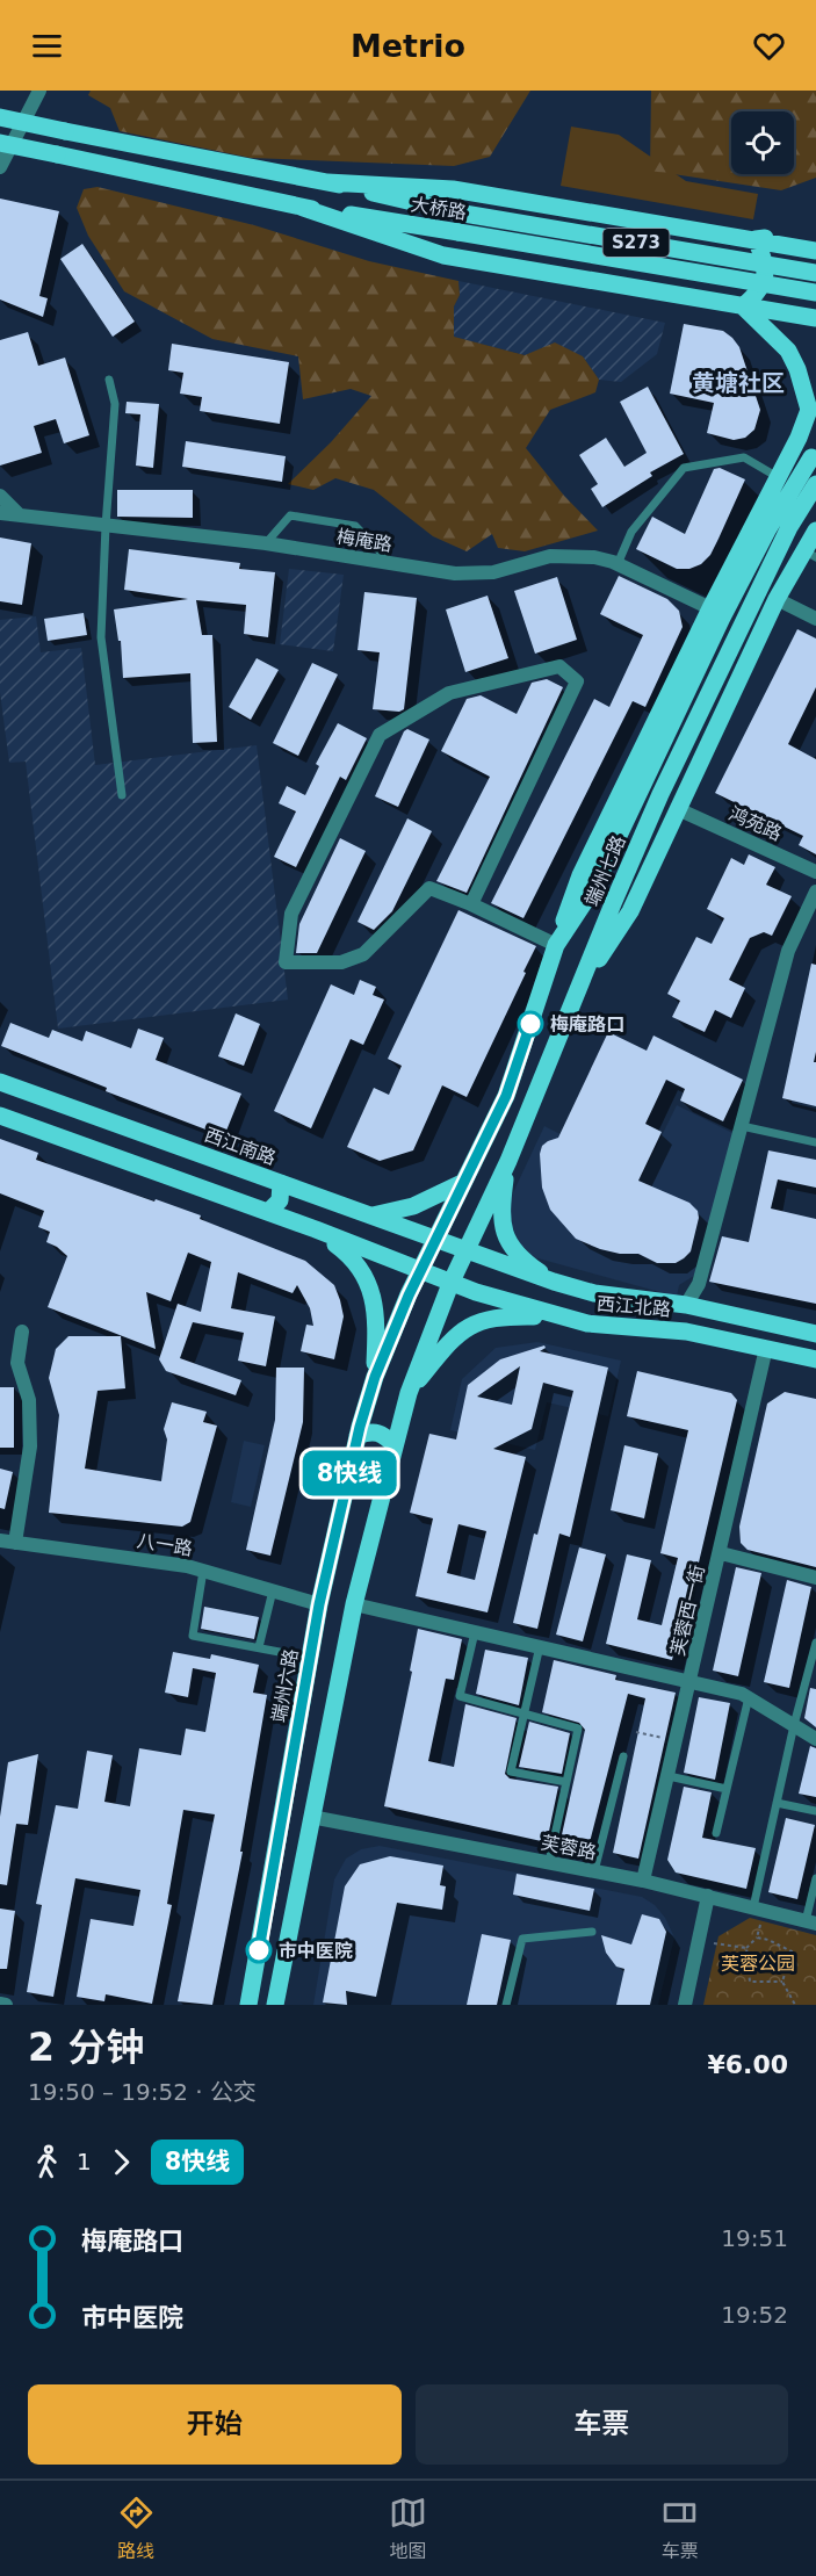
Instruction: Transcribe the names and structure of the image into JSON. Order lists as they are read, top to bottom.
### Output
{
  "streets": {
    "main road": [
      "大桥路",
      "S273",
      "端州七路",
      "西江南路",
      "西江北路",
      "端州六路"
    ],
    "street": [
      "梅庵路",
      "鸿苑路",
      "八一路",
      "芙蓉西一街",
      "芙蓉路"
    ]
  },
  "crossings": [
    ["端州七路", "西江南路"],
    ["端州七路", "西江北路"],
    ["端州七路", "端州六路"],
    ["西江南路", "西江北路"],
    ["西江北路", "芙蓉西一街"],
    ["八一路", "端州六路"],
    ["芙蓉西一街", "芙蓉路"]
  ],
  "districts": ["黄塘社区"],
  "parks": ["芙蓉公园"],
  "places": ["梅庵路口", "市中医院"],
  "lines": ["bus line 8快线"],
  "page": {
    "header": "Metrio",
    "on_map": "8快线",
    "heading": ["2 分钟", "19:50 – 19:52 · 公交", "¥6.00"],
    "legs": ["1", "8快线"],
    "list": [
      {
        "name": "梅庵路口",
        "value": "19:51"
      },
      {
        "name": "市中医院",
        "value": "19:52"
      }
    ],
    "buttons": ["开始", "车票"],
    "tabs": ["路线", "地图", "车票"]
  }
}
